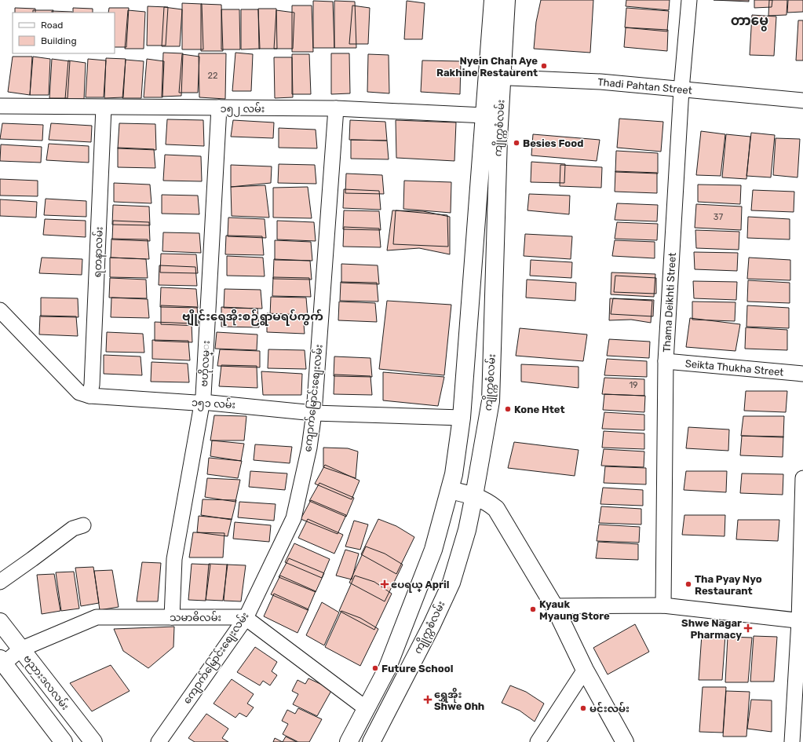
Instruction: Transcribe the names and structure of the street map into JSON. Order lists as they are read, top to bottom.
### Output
{
  "streets": {
    "main road": ["ကျိုက္ကစံလမ်း", "ဗညားဒလလမ်း"],
    "street": [
      "Thadi Pahtan Street",
      "၁၅၂ လမ်း",
      "ရတနာလမ်း",
      "Thama Deikhti Street",
      "ဗဟိုလမ္း",
      "Seikta Thukha Street",
      "ကျောက်မြောင်းစျေးလမ်း",
      "၁၅၁ လမ်း",
      "သမာဓိလမ်း"
    ]
  },
  "crossings": [
    ["Thadi Pahtan Street", "ကျိုက္ကစံလမ်း"],
    ["Thadi Pahtan Street", "Thama Deikhti Street"],
    ["၁၅၂ လမ်း", "ကျိုက္ကစံလမ်း"],
    ["၁၅၂ လမ်း", "ရတနာလမ်း"],
    ["၁၅၂ လမ်း", "ဗဟိုလမ္း"],
    ["၁၅၂ လမ်း", "ကျောက်မြောင်းစျေးလမ်း"],
    ["ကျိုက္ကစံလမ်း", "၁၅၁ လမ်း"],
    ["ရတနာလမ်း", "၁၅၁ လမ်း"],
    ["Thama Deikhti Street", "Seikta Thukha Street"],
    ["ဗဟိုလမ္း", "၁၅၁ လမ်း"],
    ["ဗဟိုလမ္း", "သမာဓိလမ်း"],
    ["ကျောက်မြောင်းစျေးလမ်း", "၁၅၁ လမ်း"],
    ["ကျောက်မြောင်းစျေးလမ်း", "သမာဓိလမ်း"],
    ["သမာဓိလမ်း", "ဗညားဒလလမ်း"]
  ],
  "districts": ["တာမွေ", "ဗျိုင်းရေအိုးစဉ်ရွာမရပ်ကွက်"],
  "places": {
    "other": [
      "Nyein Chan Aye Rakhine Restaurent",
      "Besies Food",
      "Kone Htet",
      "Tha Pyay Nyo Restaurant",
      "Kyauk Myaung Store",
      "Future School",
      "မင်းလမ်း"
    ],
    "health": ["ဧပရယ္ April", "Shwe Nagar Pharmacy", "ရွှေအိုး Shwe Ohh"]
  },
  "house_numbers": ["22", "37", "19"],
  "legend": ["Road", "Building"]
}
